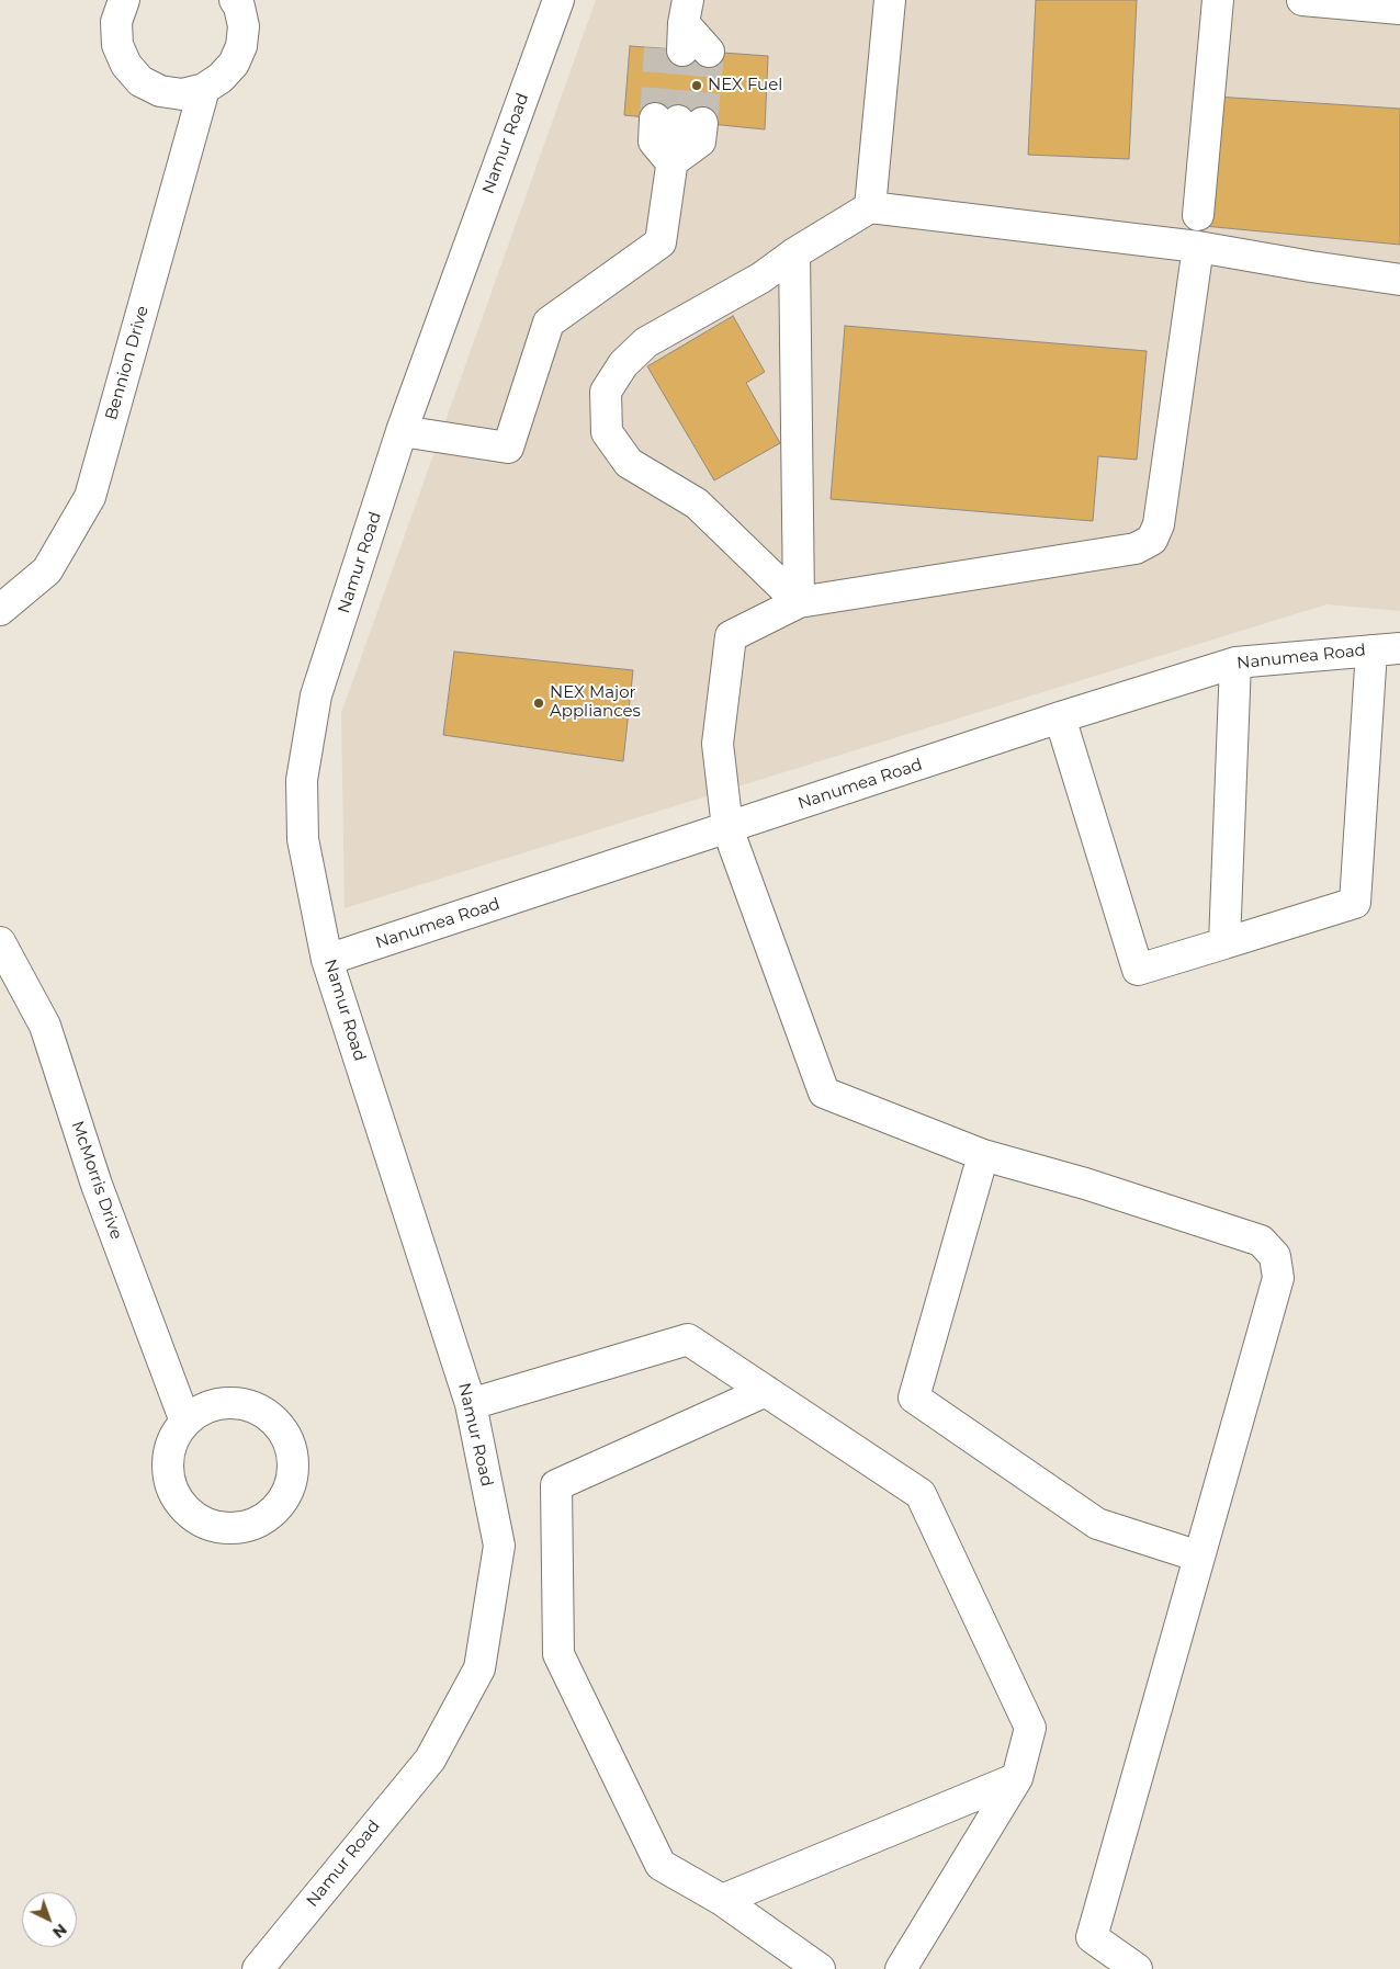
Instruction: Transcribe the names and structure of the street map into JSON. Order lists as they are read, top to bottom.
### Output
{
  "streets": {
    "street": [
      "Namur Road",
      "Bennion Drive",
      "Nanumea Road",
      "McMorris Drive"
    ]
  },
  "crossings": [
    ["Namur Road", "Nanumea Road"]
  ],
  "places": ["NEX Fuel", "NEX Major Appliances"],
  "north": "bottom right"
}
